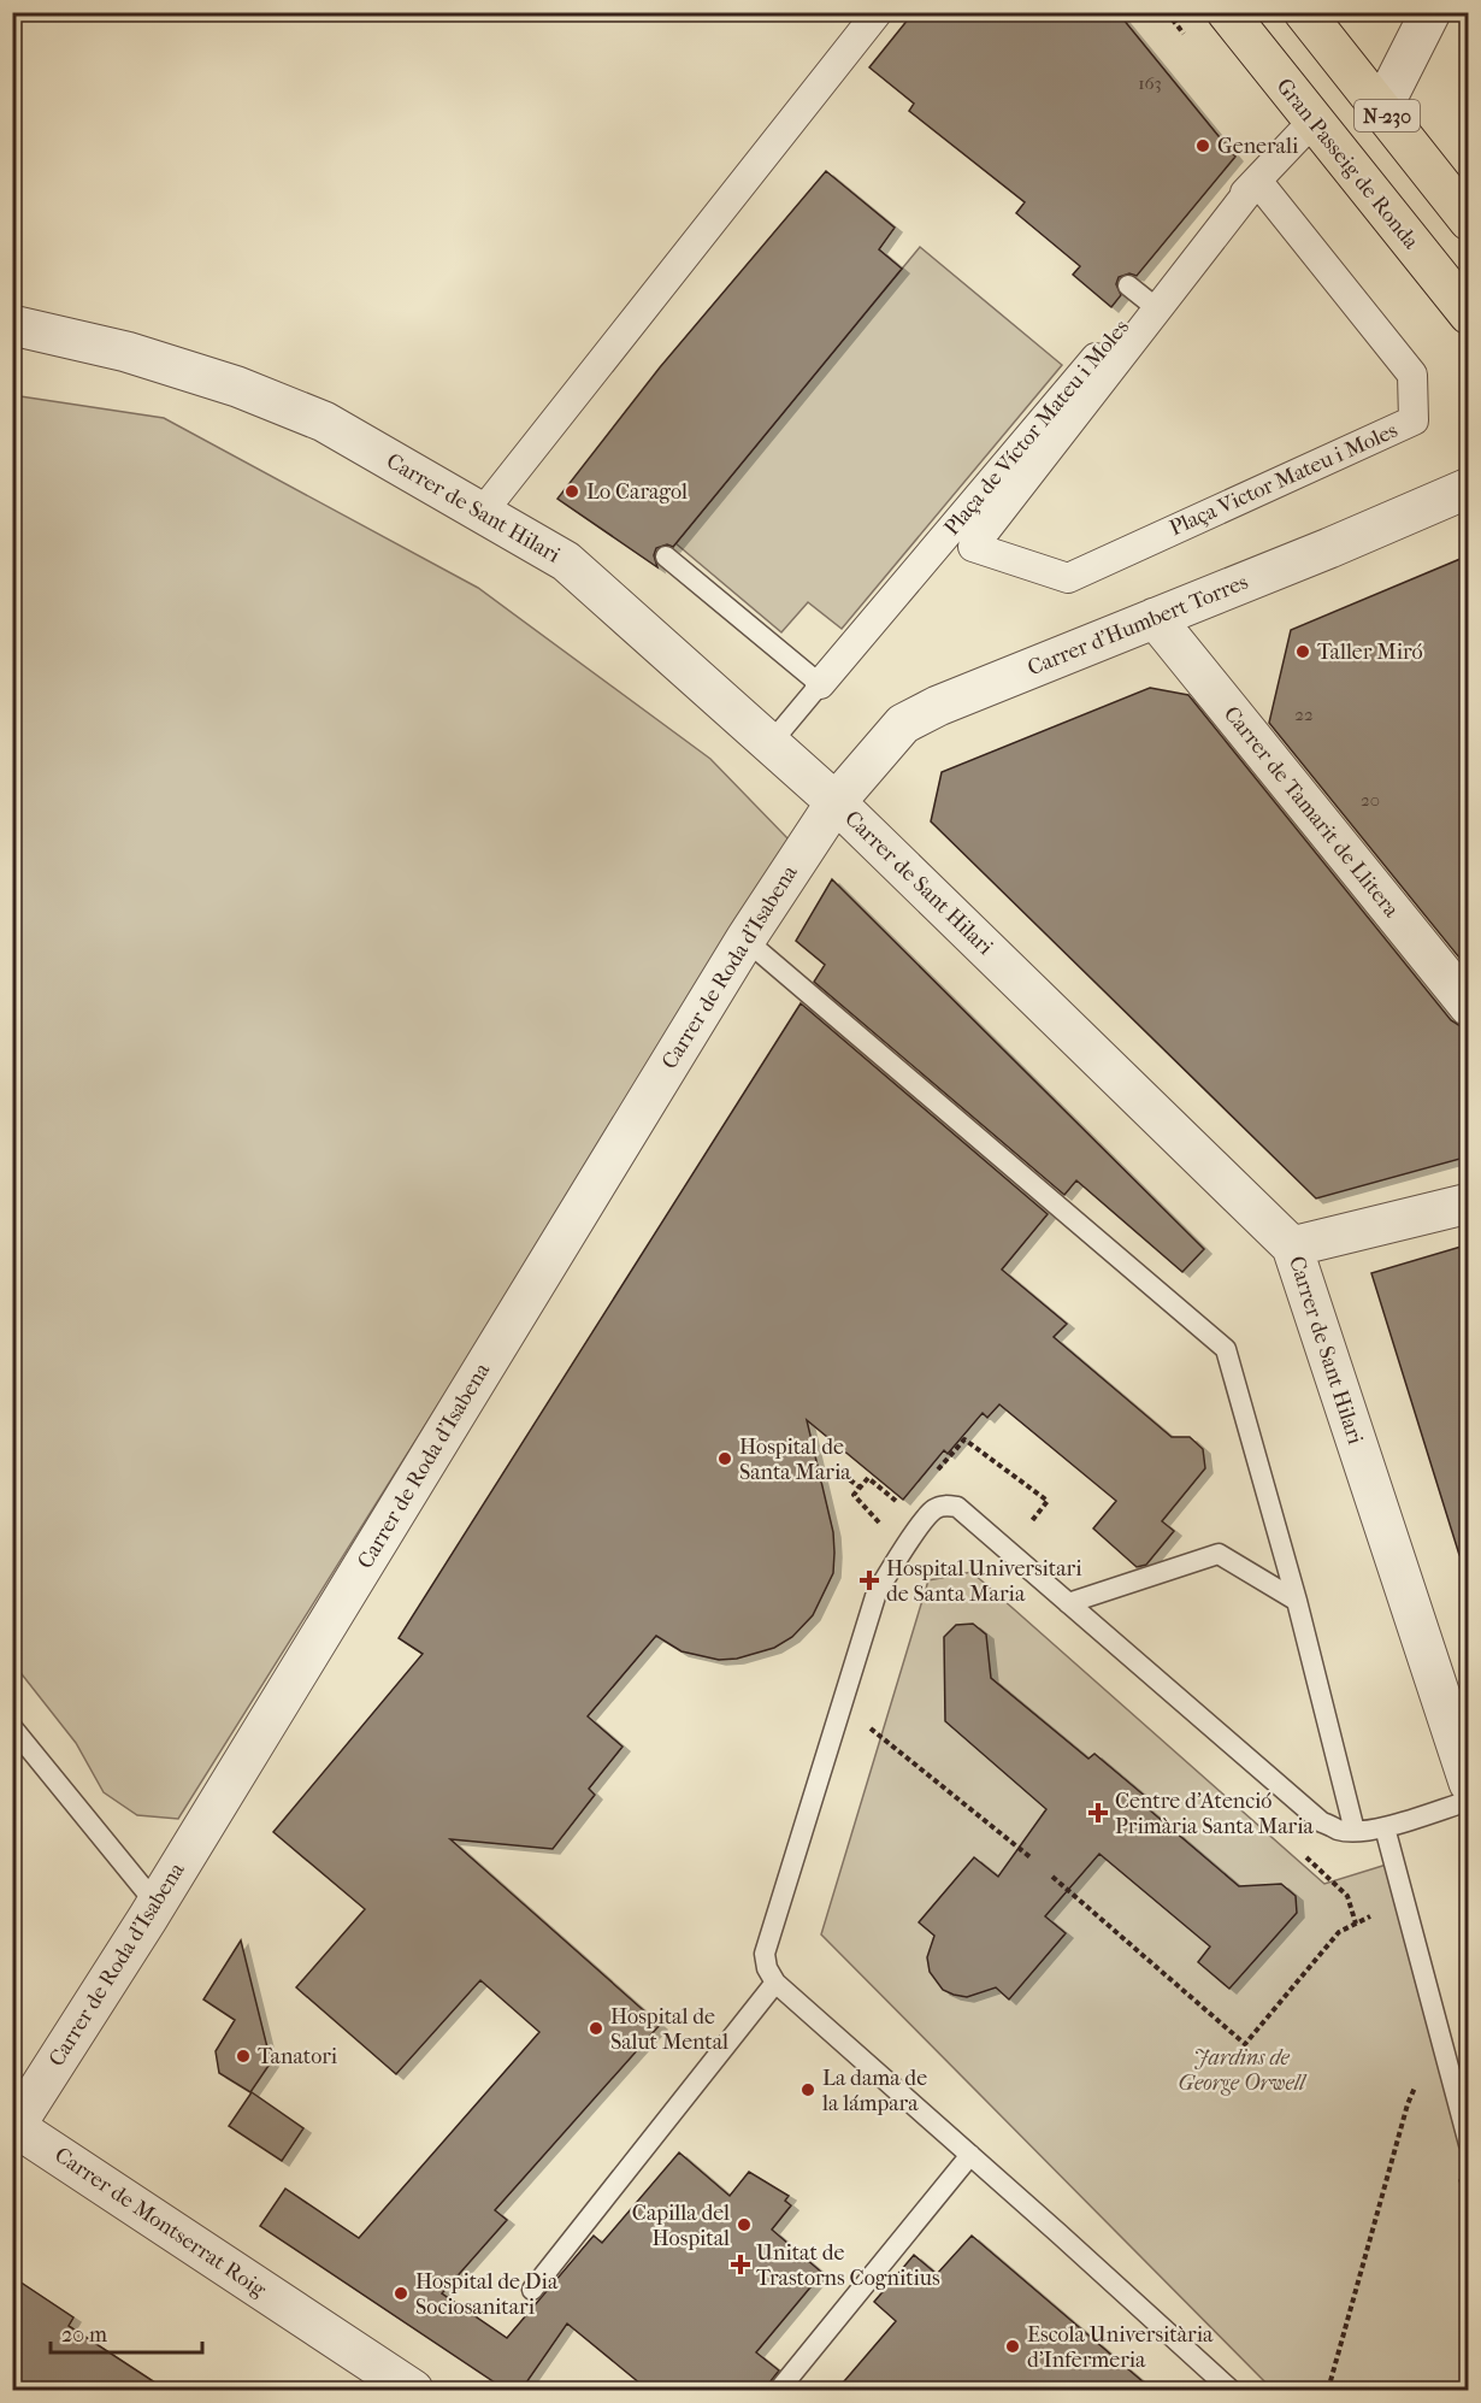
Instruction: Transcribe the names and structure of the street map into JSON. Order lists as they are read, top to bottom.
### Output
{
  "streets": {
    "main road": ["N-230", "Gran Passeig de Ronda"],
    "street": [
      "Plaça de Víctor Mateu i Moles",
      "Plaça Victor Mateu i Moles",
      "Carrer de Sant Hilari",
      "Carrer d'Humbert Torres",
      "Carrer de Tamarit de Llitera",
      "Carrer de Roda d'Isabena",
      "Carrer de Montserrat Roig"
    ]
  },
  "crossings": [
    ["Gran Passeig de Ronda", "Plaça de Víctor Mateu i Moles"],
    ["Plaça de Víctor Mateu i Moles", "Plaça Victor Mateu i Moles"],
    ["Plaça de Víctor Mateu i Moles", "Carrer de Sant Hilari"],
    ["Carrer de Sant Hilari", "Carrer d'Humbert Torres"],
    ["Carrer de Sant Hilari", "Carrer de Roda d'Isabena"],
    ["Carrer d'Humbert Torres", "Carrer de Tamarit de Llitera"],
    ["Carrer d'Humbert Torres", "Carrer de Roda d'Isabena"],
    ["Carrer de Roda d'Isabena", "Carrer de Montserrat Roig"]
  ],
  "parks": ["Jardins de George Orwell"],
  "places": {
    "other": [
      "Generali",
      "Lo Caragol",
      "Taller Miró",
      "Hospital de Santa Maria",
      "Hospital de Salut Mental",
      "Tanatori",
      "La dama de la lámpara",
      "Capilla del Hospital",
      "Hospital de Dia Sociosanitari",
      "Escola Universitària d'Infermeria"
    ],
    "health": ["Hospital Universitari de Santa Maria", "Centre d'Atenció Primària Santa Maria", "Unitat de Trastorns Cognitius"]
  },
  "house_numbers": ["163", "22", "20"],
  "scale_bar": "20 m"
}
